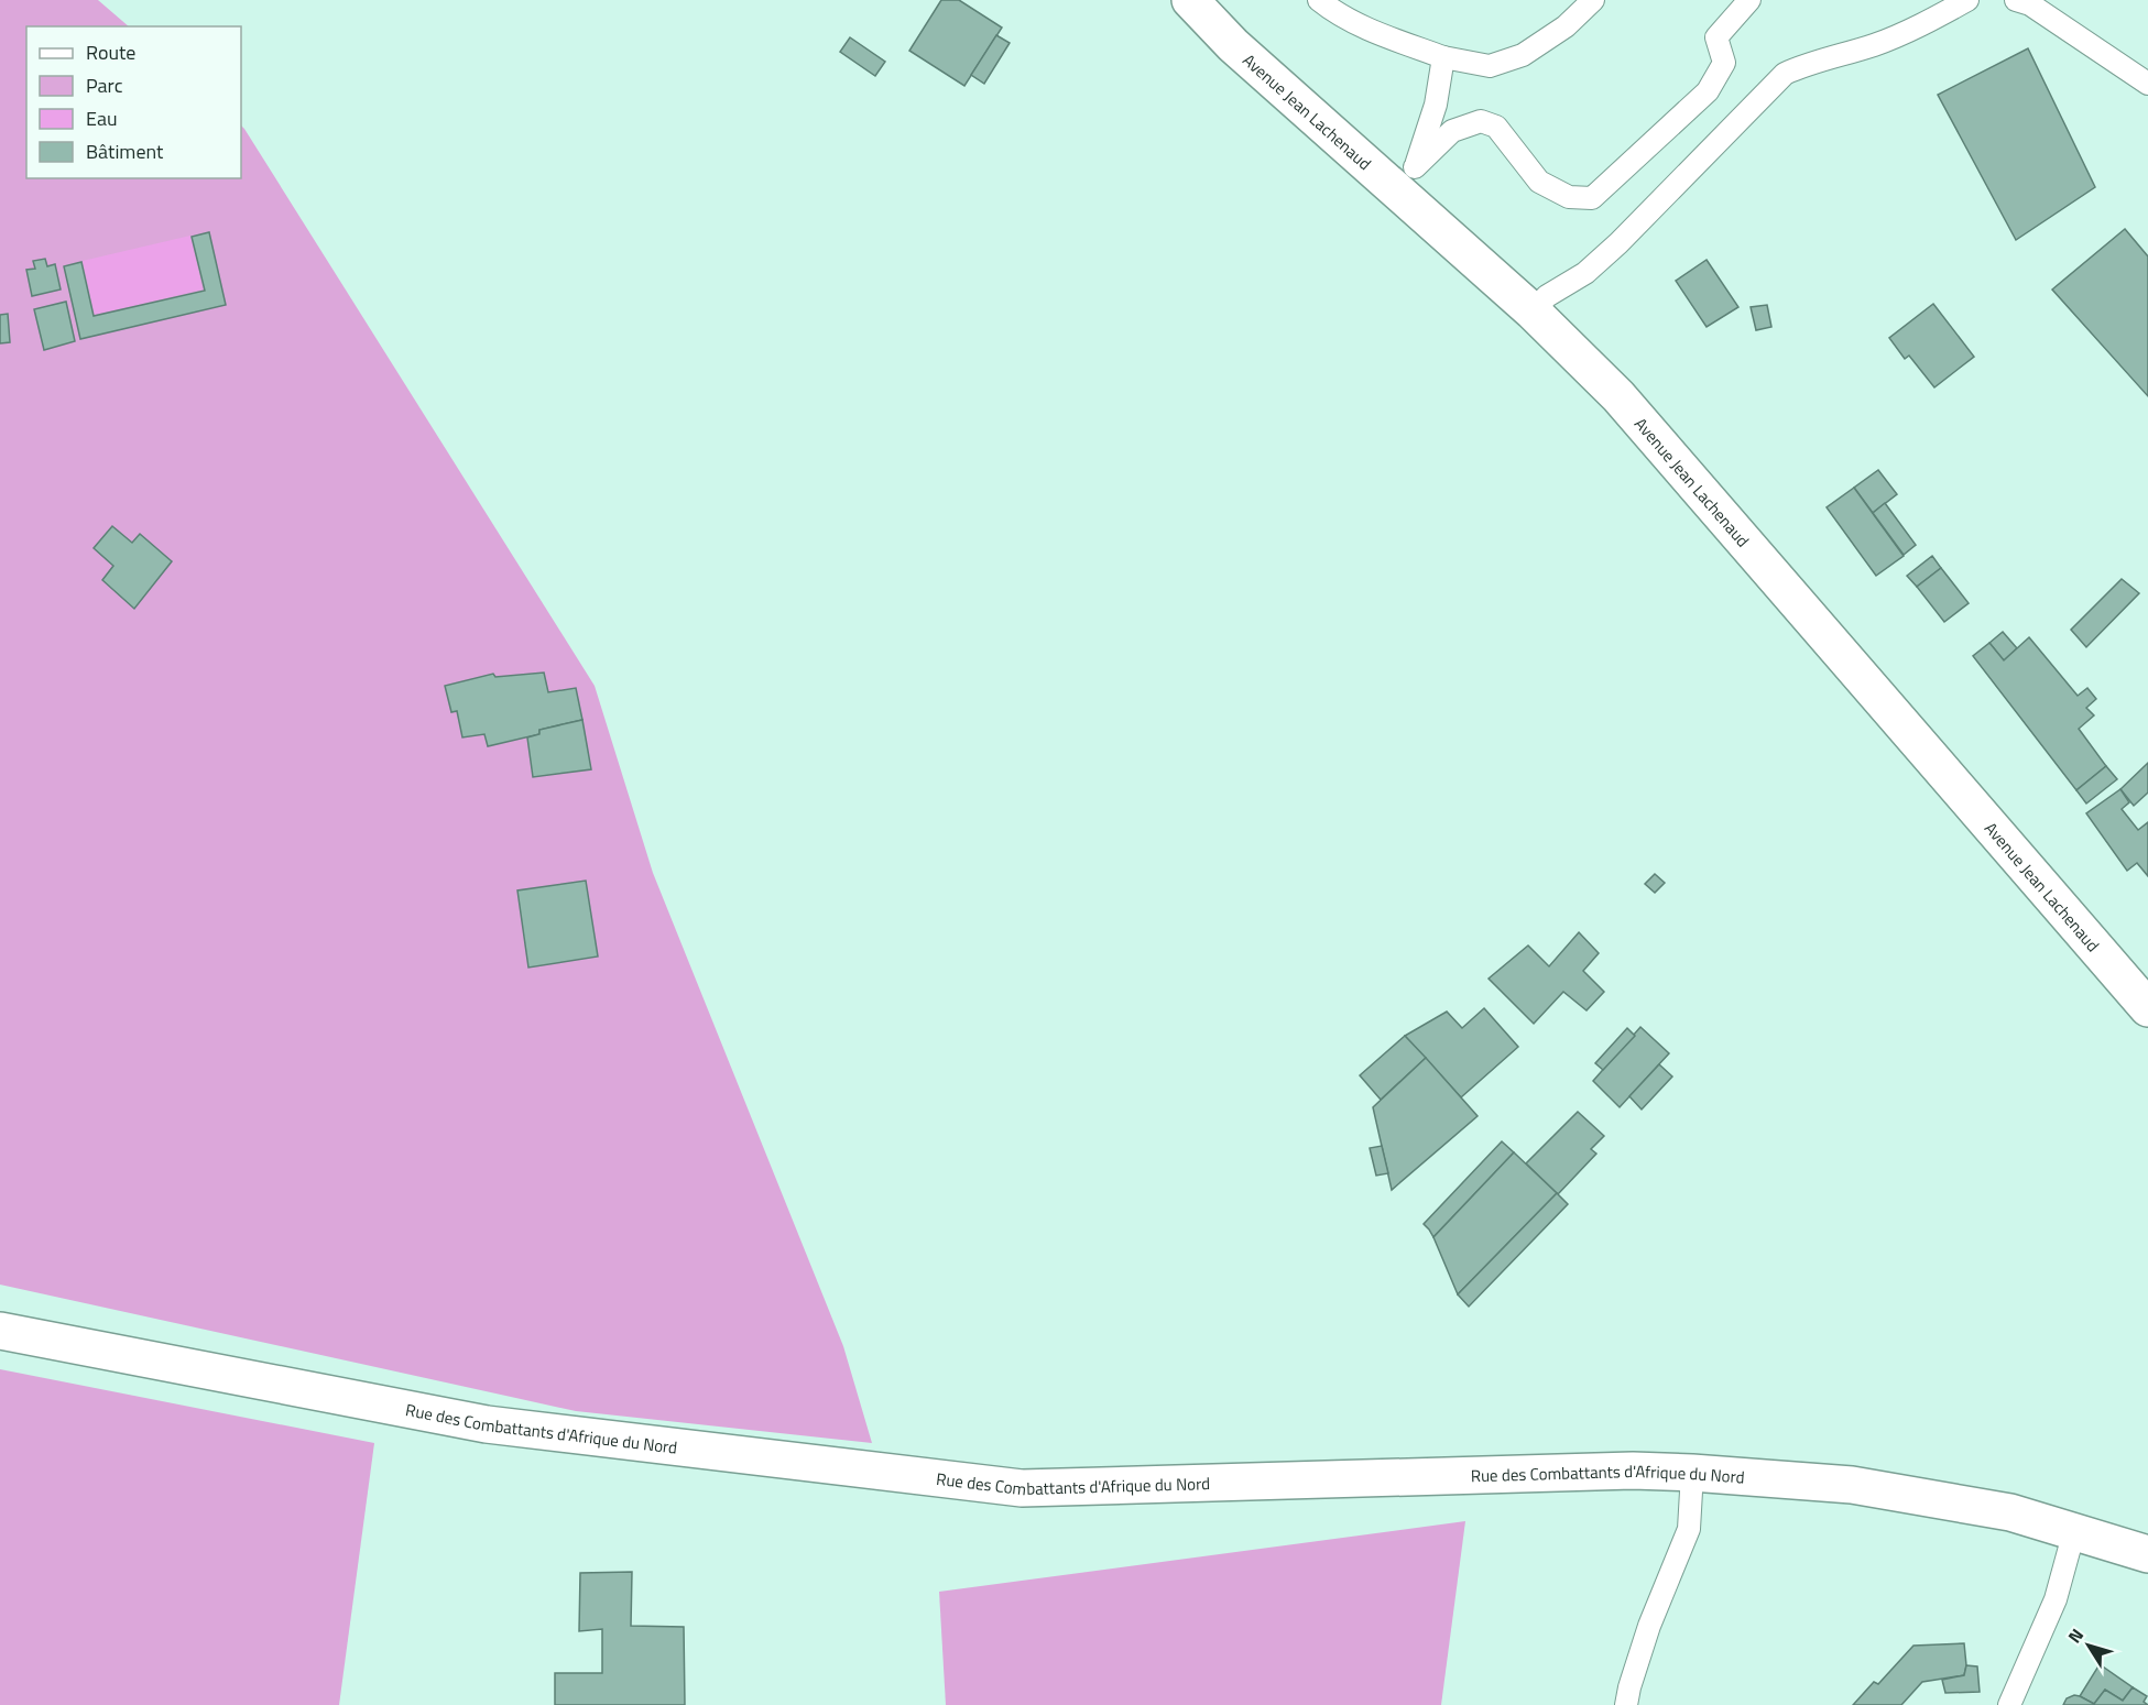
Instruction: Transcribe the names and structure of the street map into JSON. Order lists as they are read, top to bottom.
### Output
{
  "streets": {
    "main road": ["Avenue Jean Lachenaud", "Rue des Combattants d'Afrique du Nord"]
  },
  "legend": [
    "Route",
    "Parc",
    "Eau",
    "Bâtiment"
  ],
  "north": "top left"
}
